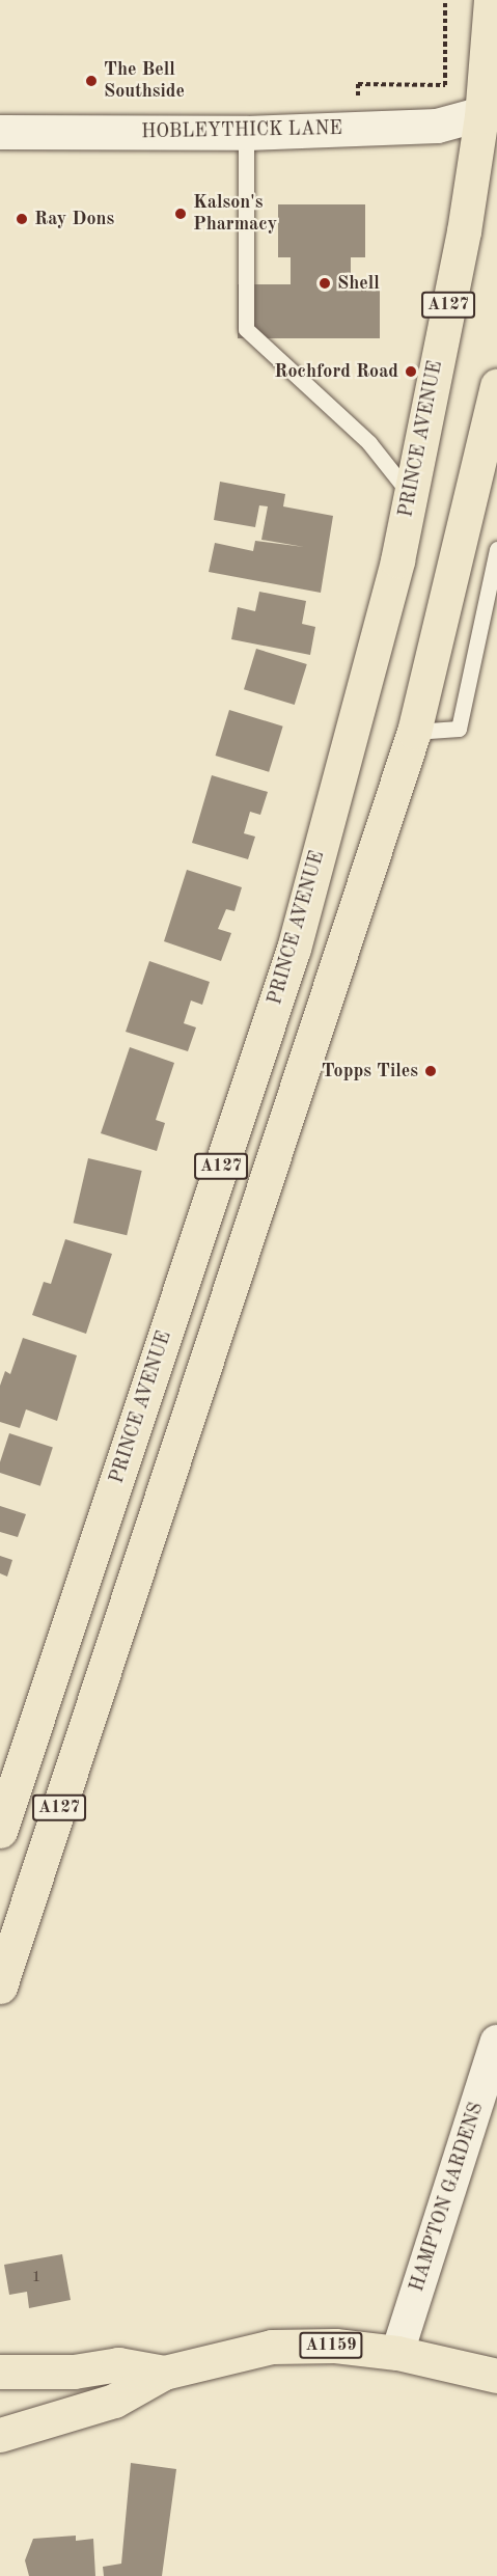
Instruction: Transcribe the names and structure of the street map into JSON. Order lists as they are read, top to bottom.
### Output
{
  "streets": {
    "main road": ["A127", "PRINCE AVENUE", "A1159"],
    "street": ["HOBLEYTHICK LANE", "HAMPTON GARDENS"]
  },
  "crossings": [
    ["HOBLEYTHICK LANE", "PRINCE AVENUE"],
    ["HAMPTON GARDENS", "A1159"]
  ],
  "places": [
    "The Bell Southside",
    "Kalson's Pharmacy",
    "Ray Dons",
    "Shell",
    "Rochford Road",
    "Topps Tiles"
  ],
  "house_numbers": ["1"]
}
